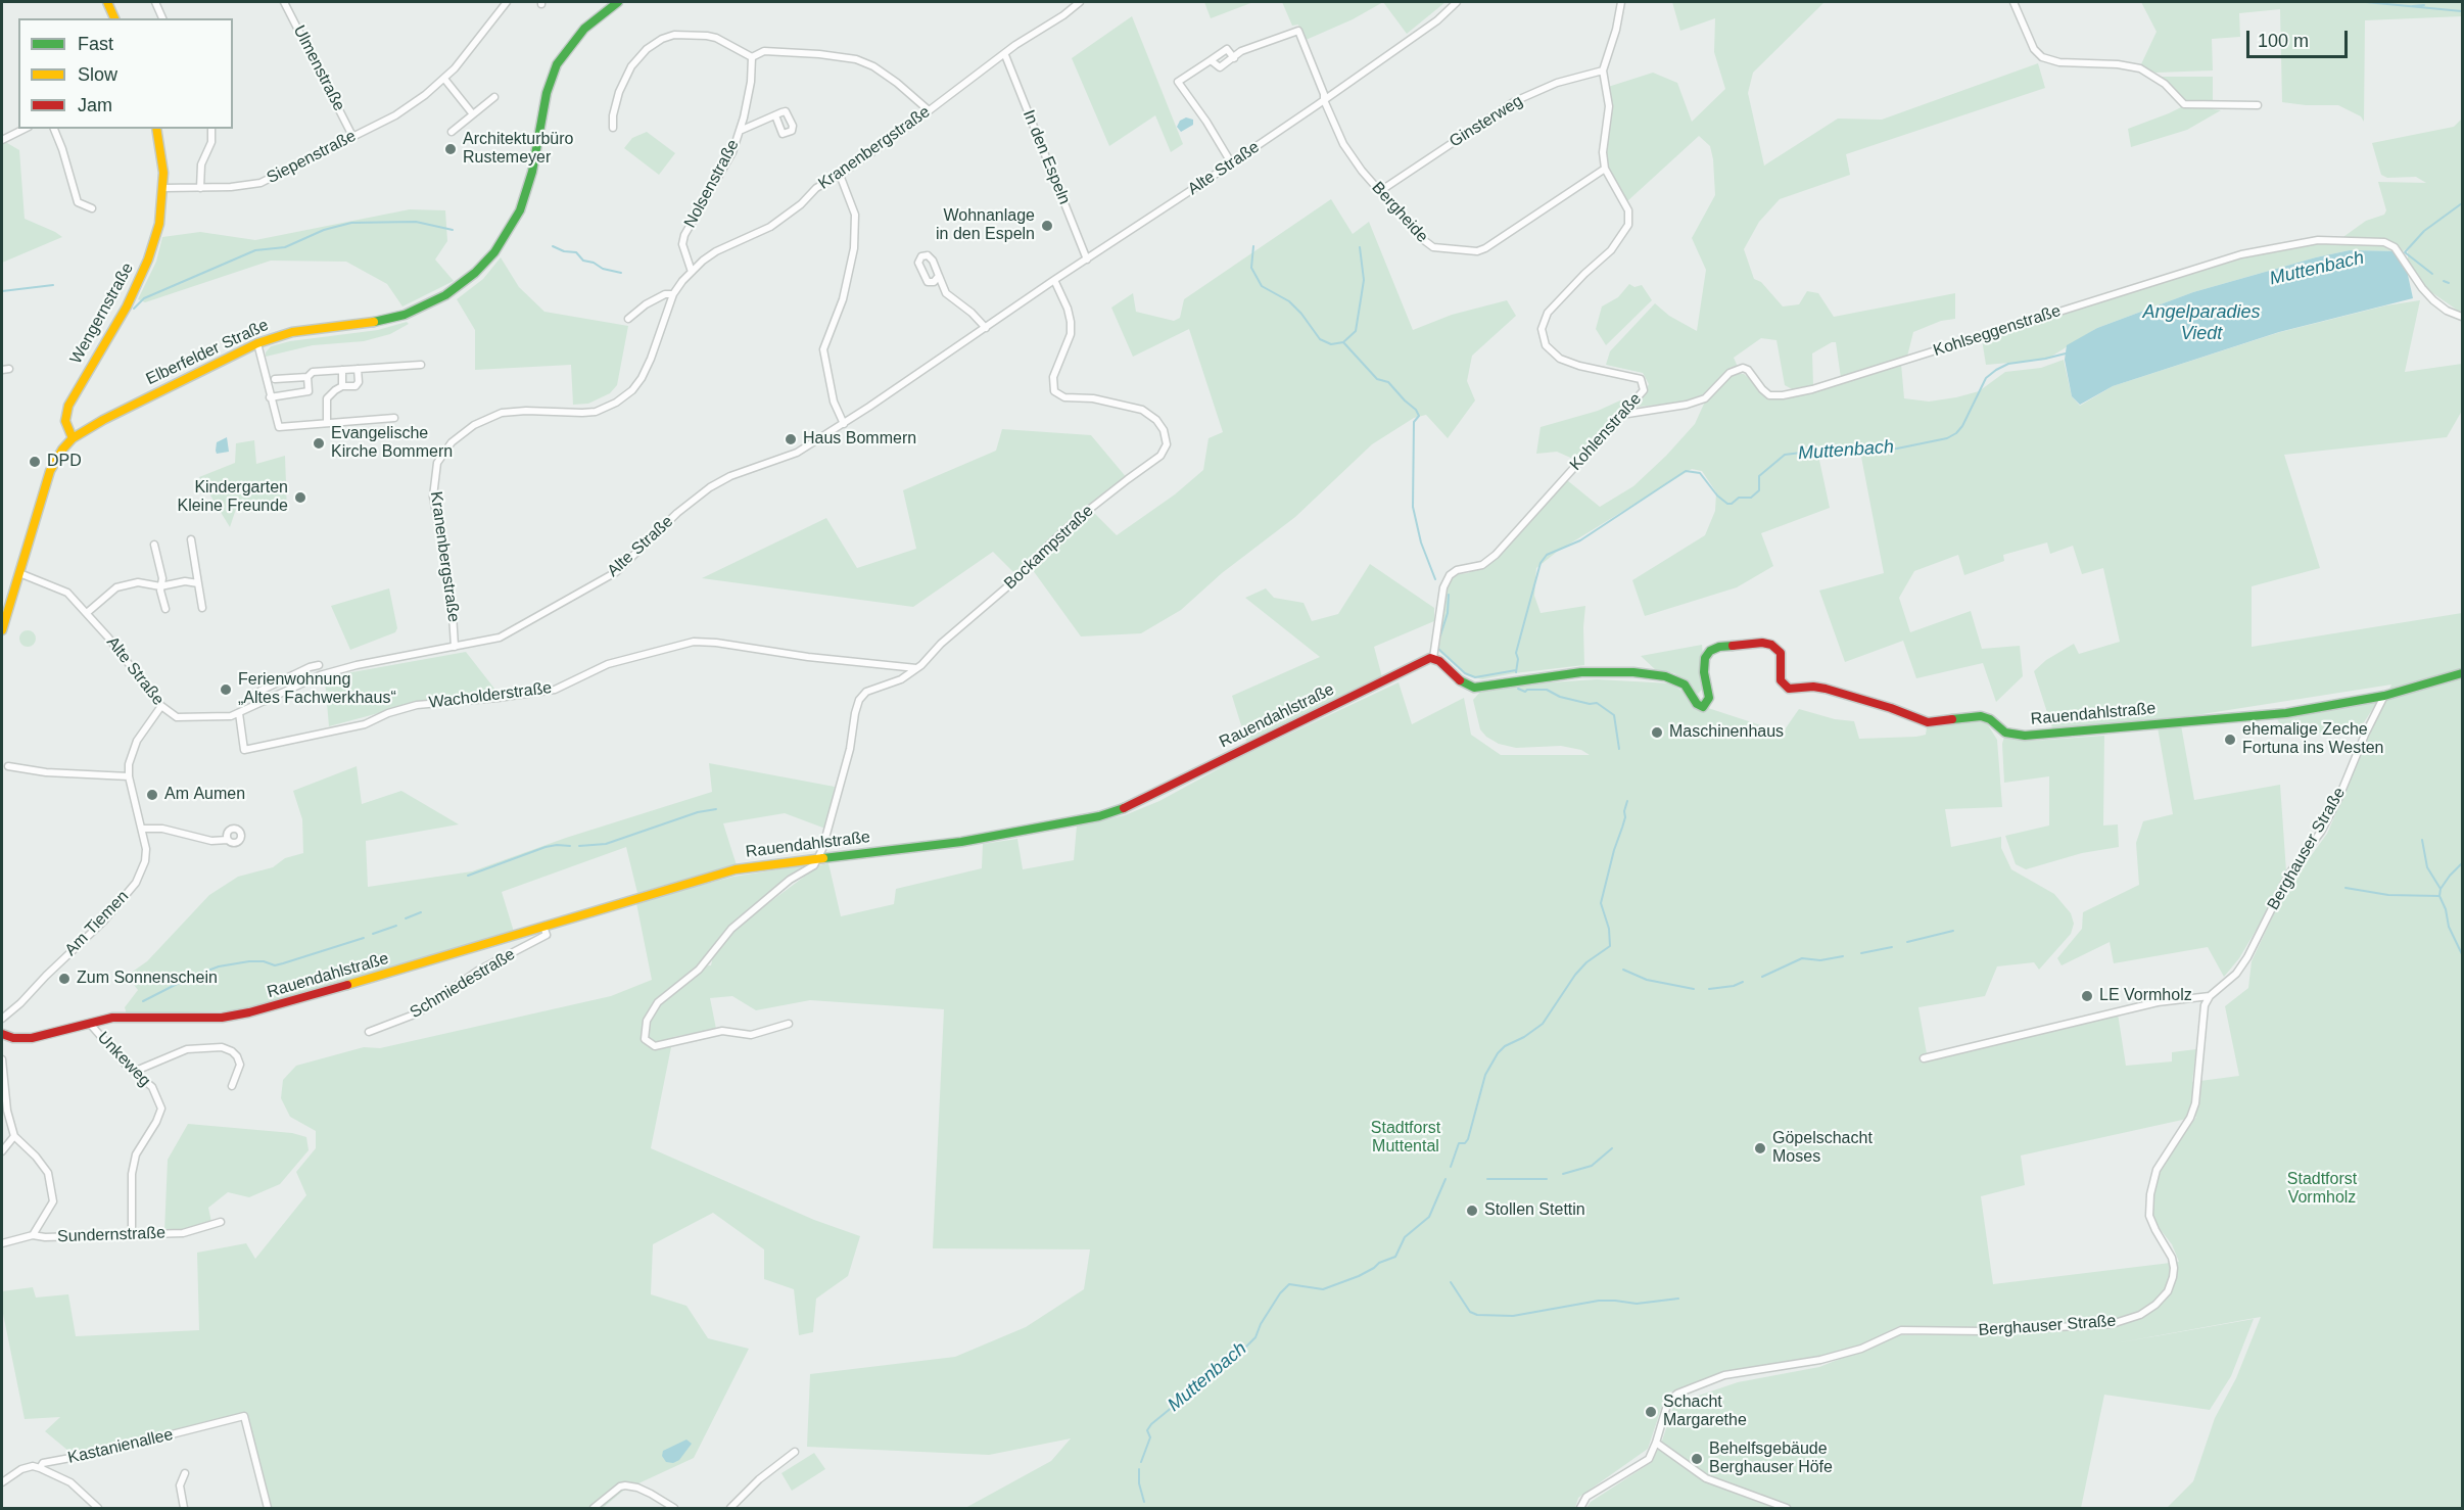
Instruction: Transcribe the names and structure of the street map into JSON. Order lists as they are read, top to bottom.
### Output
{
  "streets": {
    "street": [
      "Ulmenstraße",
      "Ginsterweg",
      "Kranenbergstraße",
      "Siepenstraße",
      "In den Espeln",
      "Alte Straße",
      "Nolsenstraße",
      "Bergheide",
      "Wengernstraße",
      "Kohlseggenstraße",
      "Elberfelder Straße",
      "Kohlenstraße",
      "Bockampstraße",
      "Wacholderstraße",
      "Rauendahlstraße",
      "Berghauser Straße",
      "Am Tiemen",
      "Schmiedestraße",
      "Unkeweg",
      "Sundernstraße",
      "Kastanienallee"
    ]
  },
  "crossings": [
    ["Ulmenstraße", "Siepenstraße"],
    ["Ginsterweg", "Bergheide"],
    ["Ginsterweg", "Kohlenstraße"],
    ["Kranenbergstraße", "In den Espeln"],
    ["Kranenbergstraße", "Alte Straße"],
    ["Kranenbergstraße", "Nolsenstraße"],
    ["Siepenstraße", "Wengernstraße"],
    ["In den Espeln", "Alte Straße"],
    ["Alte Straße", "Bergheide"],
    ["Alte Straße", "Bockampstraße"],
    ["Alte Straße", "Wacholderstraße"],
    ["Alte Straße", "Am Tiemen"],
    ["Bergheide", "Kohlenstraße"],
    ["Wengernstraße", "Elberfelder Straße"],
    ["Kohlseggenstraße", "Kohlenstraße"],
    ["Kohlenstraße", "Rauendahlstraße"],
    ["Bockampstraße", "Wacholderstraße"],
    ["Bockampstraße", "Rauendahlstraße"],
    ["Rauendahlstraße", "Berghauser Straße"],
    ["Rauendahlstraße", "Schmiedestraße"],
    ["Rauendahlstraße", "Unkeweg"],
    ["Unkeweg", "Sundernstraße"]
  ],
  "water": ["Muttenbach", "Angelparadies Viedt"],
  "parks": ["Stadtforst Muttental", "Stadtforst Vormholz"],
  "places": [
    "Architekturbüro Rustemeyer",
    "Wohnanlage in den Espeln",
    "Haus Bommern",
    "Evangelische Kirche Bommern",
    "DPD",
    "Kindergarten Kleine Freunde",
    "Ferienwohnung „Altes Fachwerkhaus“",
    "Maschinenhaus",
    "ehemalige Zeche Fortuna ins Westen",
    "Am Aumen",
    "Zum Sonnenschein",
    "LE Vormholz",
    "Göpelschacht Moses",
    "Stollen Stettin",
    "Schacht Margarethe",
    "Behelfsgebäude Berghauser Höfe"
  ],
  "legend": ["Fast", "Slow", "Jam"],
  "scale_bar": "100 m"
}
